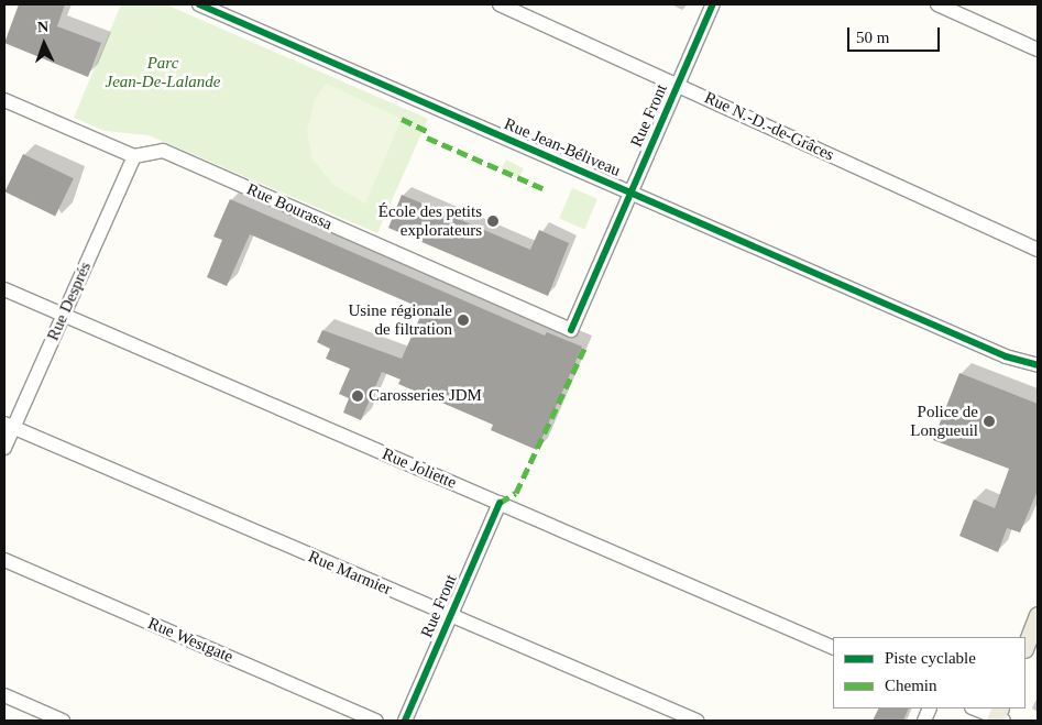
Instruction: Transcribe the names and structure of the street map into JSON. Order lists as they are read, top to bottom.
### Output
{
  "streets": {
    "street": [
      "Rue Front",
      "Rue N.-D.-de-Grâces",
      "Rue Jean-Béliveau",
      "Rue Bourassa",
      "Rue Després",
      "Rue Joliette",
      "Rue Marmier",
      "Rue Westgate"
    ]
  },
  "crossings": [
    ["Rue Front", "Rue N.-D.-de-Grâces"],
    ["Rue Front", "Rue Jean-Béliveau"],
    ["Rue Front", "Rue Bourassa"],
    ["Rue Front", "Rue Joliette"],
    ["Rue Front", "Rue Marmier"],
    ["Rue Bourassa", "Rue Després"],
    ["Rue Després", "Rue Joliette"],
    ["Rue Després", "Rue Marmier"]
  ],
  "parks": ["Parc Jean-De-Lalande"],
  "places": [
    "École des petits explorateurs",
    "Usine régionale de filtration",
    "Carosseries JDM",
    "Police de Longueuil"
  ],
  "legend": ["Piste cyclable", "Chemin"],
  "scale_bar": "50 m",
  "north": "top"
}
